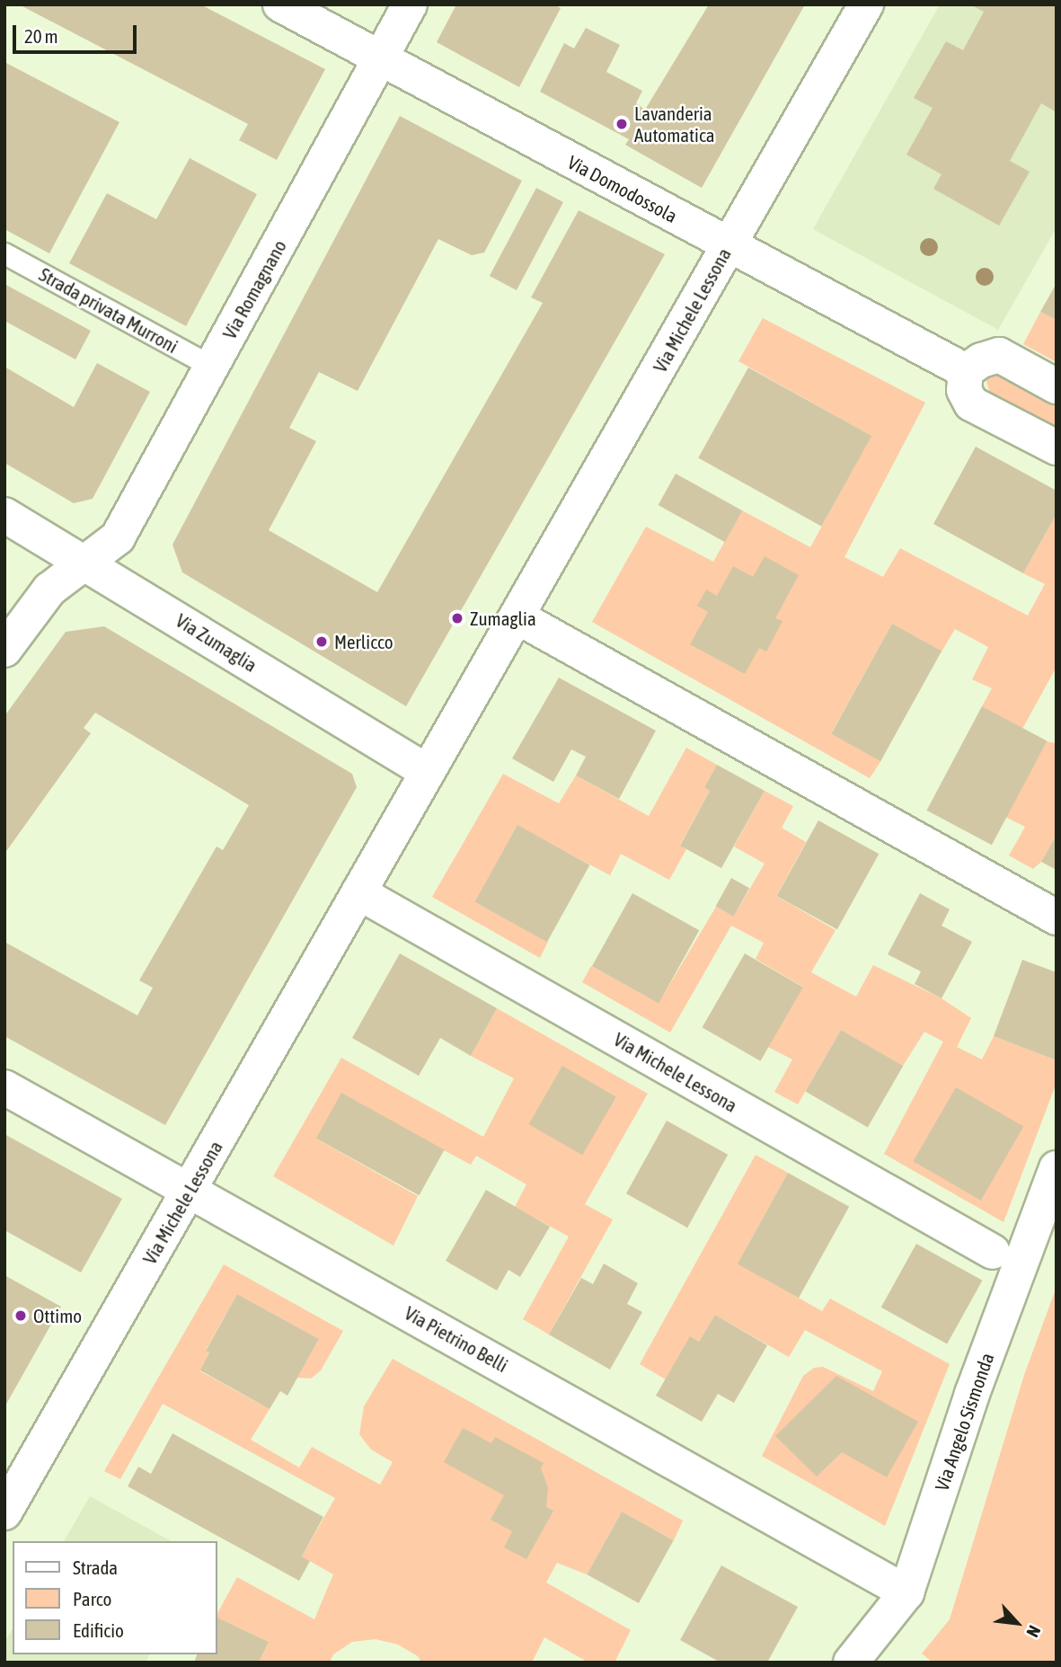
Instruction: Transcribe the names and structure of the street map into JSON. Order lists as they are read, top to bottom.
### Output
{
  "streets": {
    "street": [
      "Via Domodossola",
      "Via Romagnano",
      "Via Michele Lessona",
      "Via Zumaglia",
      "Via Pietrino Belli",
      "Via Angelo Sismonda"
    ],
    "lane": ["Strada privata Murroni"]
  },
  "crossings": [
    ["Via Domodossola", "Via Romagnano"],
    ["Via Domodossola", "Via Michele Lessona"],
    ["Via Romagnano", "Strada privata Murroni"],
    ["Via Romagnano", "Via Zumaglia"],
    ["Via Michele Lessona", "Via Zumaglia"],
    ["Via Michele Lessona", "Via Pietrino Belli"],
    ["Via Pietrino Belli", "Via Angelo Sismonda"]
  ],
  "places": [
    "Lavanderia Automatica",
    "Zumaglia",
    "Merlicco",
    "Ottimo"
  ],
  "legend": ["Strada", "Parco", "Edificio"],
  "scale_bar": "20 m",
  "north": "bottom right"
}
